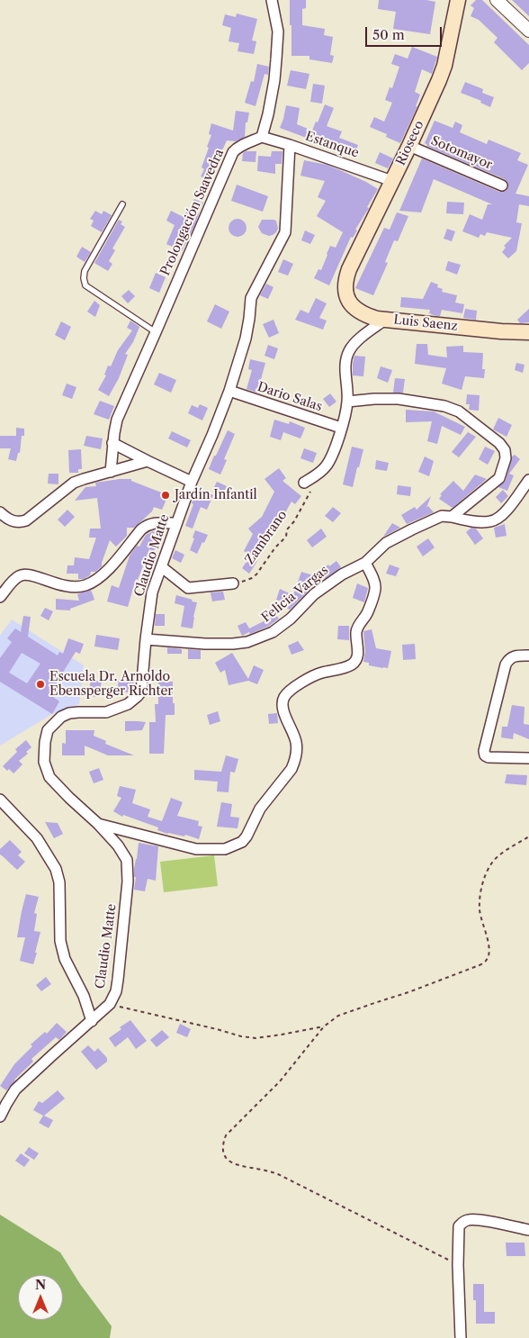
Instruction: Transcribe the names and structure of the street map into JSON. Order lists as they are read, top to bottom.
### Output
{
  "streets": {
    "main road": ["Rioseco", "Luis Saenz"],
    "street": [
      "Estanque",
      "Sotomayor",
      "Prolongación Saavedra",
      "Dario Salas",
      "Claudio Matte",
      "Felicia Vargas"
    ],
    "path": ["Zambrano"]
  },
  "crossings": [
    ["Rioseco", "Estanque"],
    ["Rioseco", "Sotomayor"],
    ["Rioseco", "Luis Saenz"],
    ["Estanque", "Prolongación Saavedra"],
    ["Estanque", "Claudio Matte"],
    ["Dario Salas", "Claudio Matte"],
    ["Claudio Matte", "Felicia Vargas"]
  ],
  "places": ["Jardín Infantil", "Escuela Dr. Arnoldo Ebensperger Richter"],
  "scale_bar": "50 m",
  "north": "top"
}
